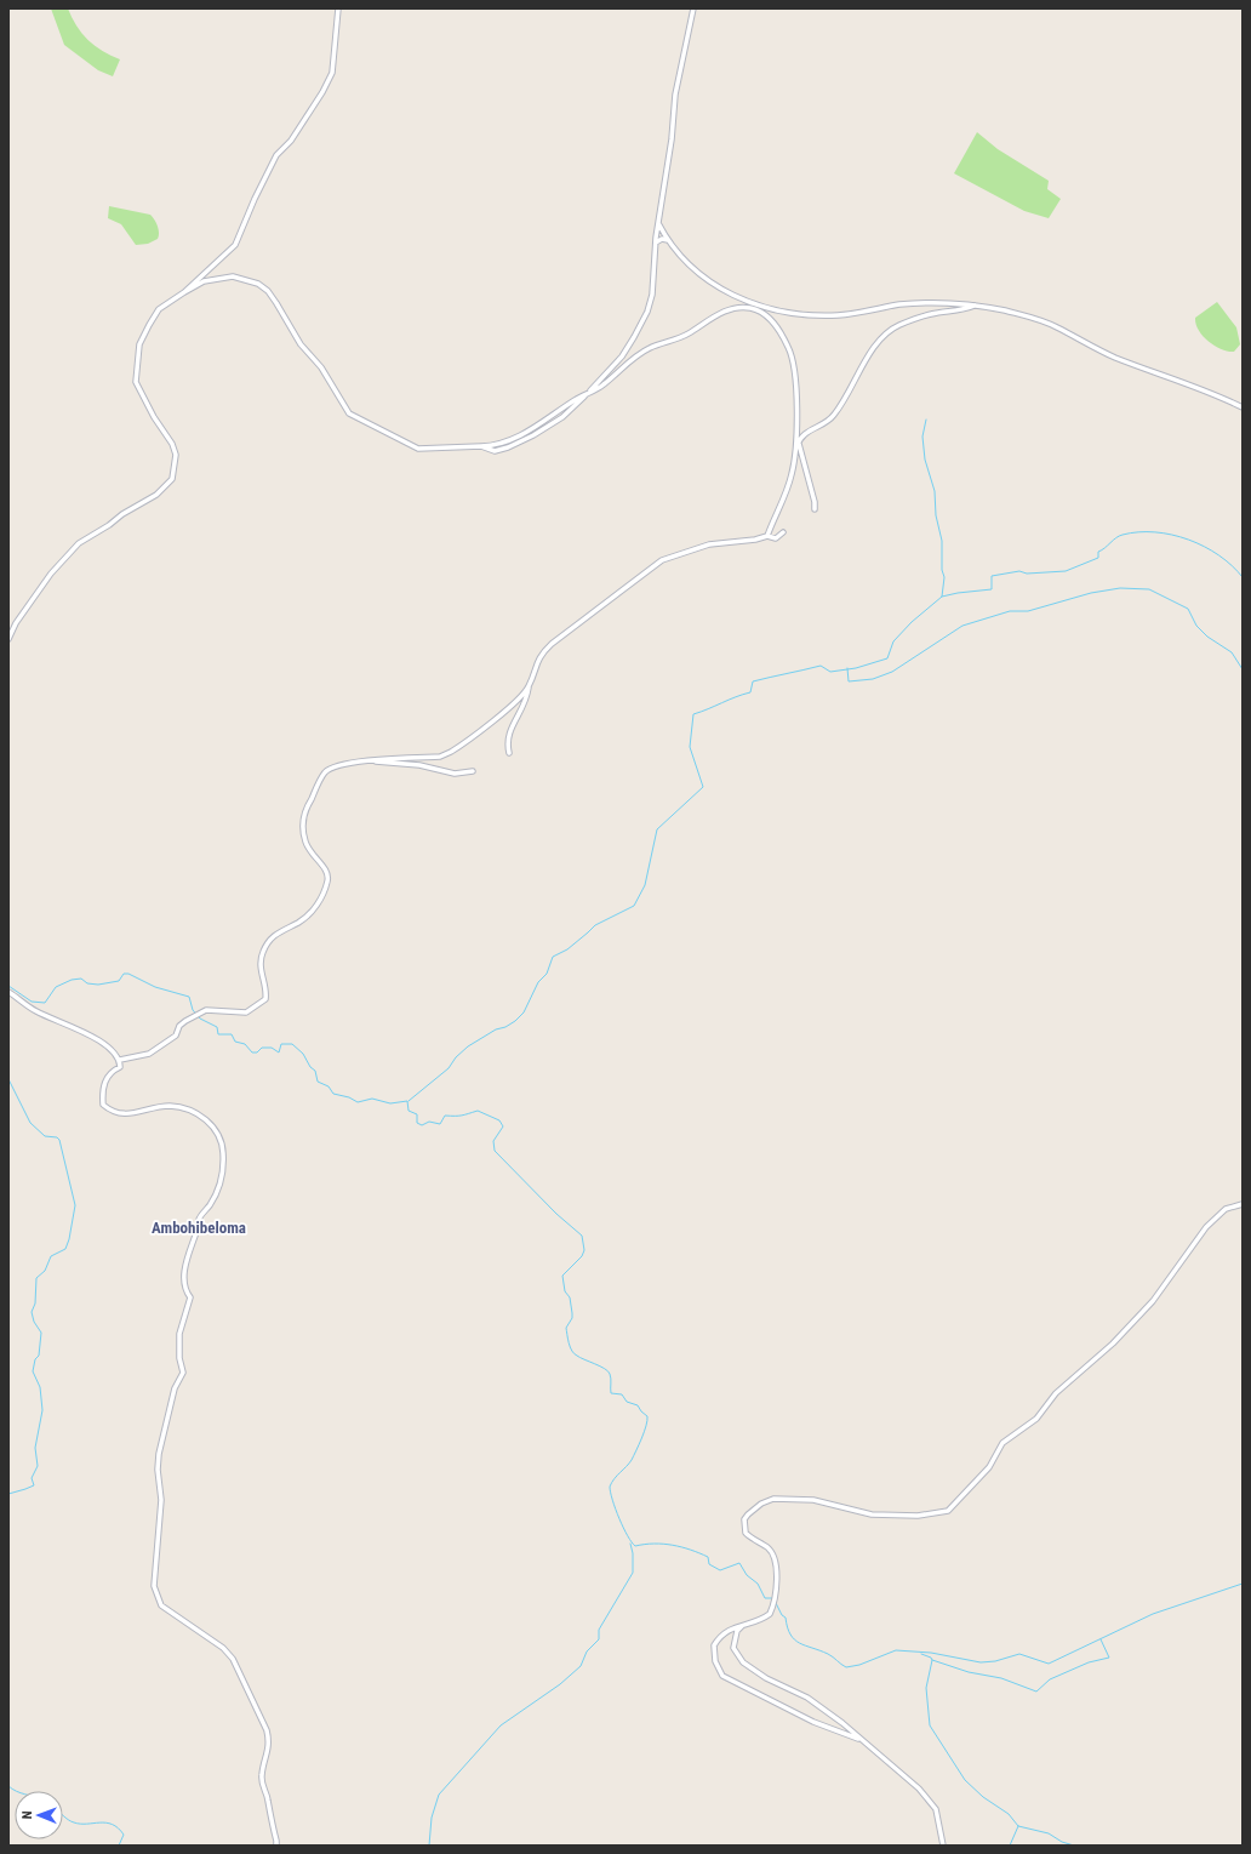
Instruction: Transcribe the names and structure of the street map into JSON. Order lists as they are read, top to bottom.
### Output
{
  "districts": ["Ambohibeloma"],
  "north": "left"
}
